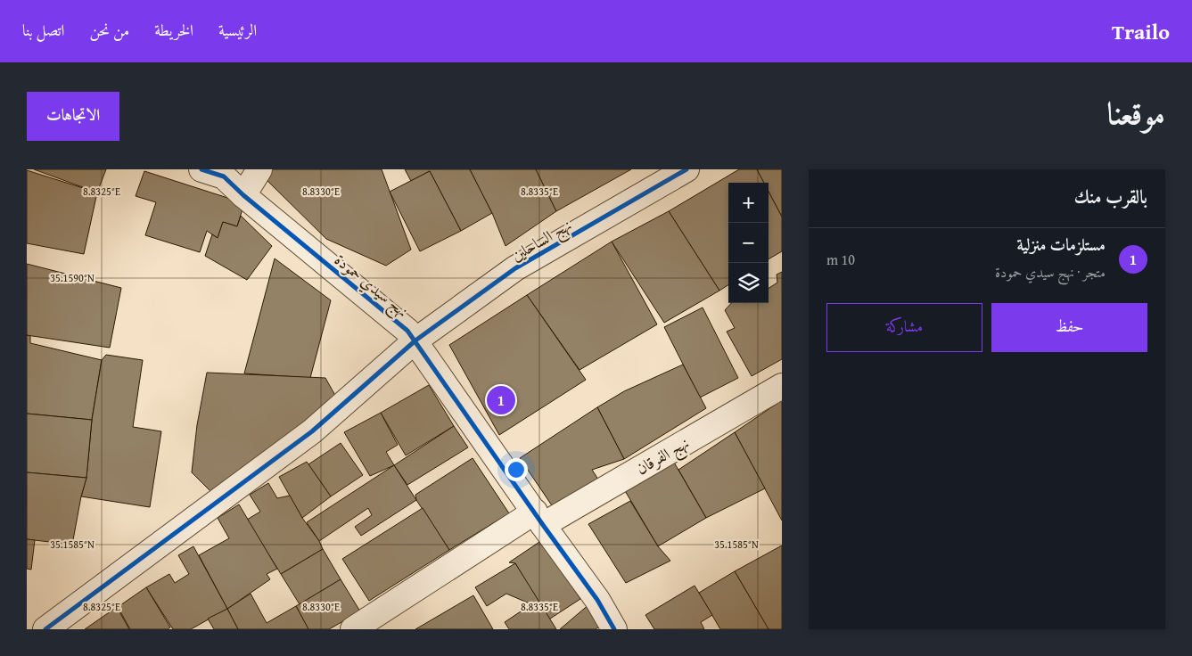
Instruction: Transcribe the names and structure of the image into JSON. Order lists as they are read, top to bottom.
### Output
{
  "streets": {
    "street": ["نهج الساحلين", "نهج سيدي حمودة", "نهج الفرقان"]
  },
  "crossings": [
    ["نهج الساحلين", "نهج سيدي حمودة"],
    ["نهج سيدي حمودة", "نهج الفرقان"]
  ],
  "page": {
    "header": "Trailo",
    "nav": [
      "الرئيسية",
      "الخريطة",
      "من نحن",
      "اتصل بنا"
    ],
    "title": "موقعنا",
    "buttons": [
      "الاتجاهات",
      ["حفظ", "مشاركة"]
    ],
    "heading": "بالقرب منك",
    "map_buttons": ["+", "−"],
    "list": [
      {
        "mark": "1",
        "name": "مستلزمات منزلية",
        "note": "متجر · نهج سيدي حمودة",
        "value": "10 m"
      }
    ],
    "pins": "1"
  },
  "coordinates": [
    "8.8325°E",
    "8.8330°E",
    "8.8335°E",
    "35.1590°N",
    "35.1585°N"
  ]
}
